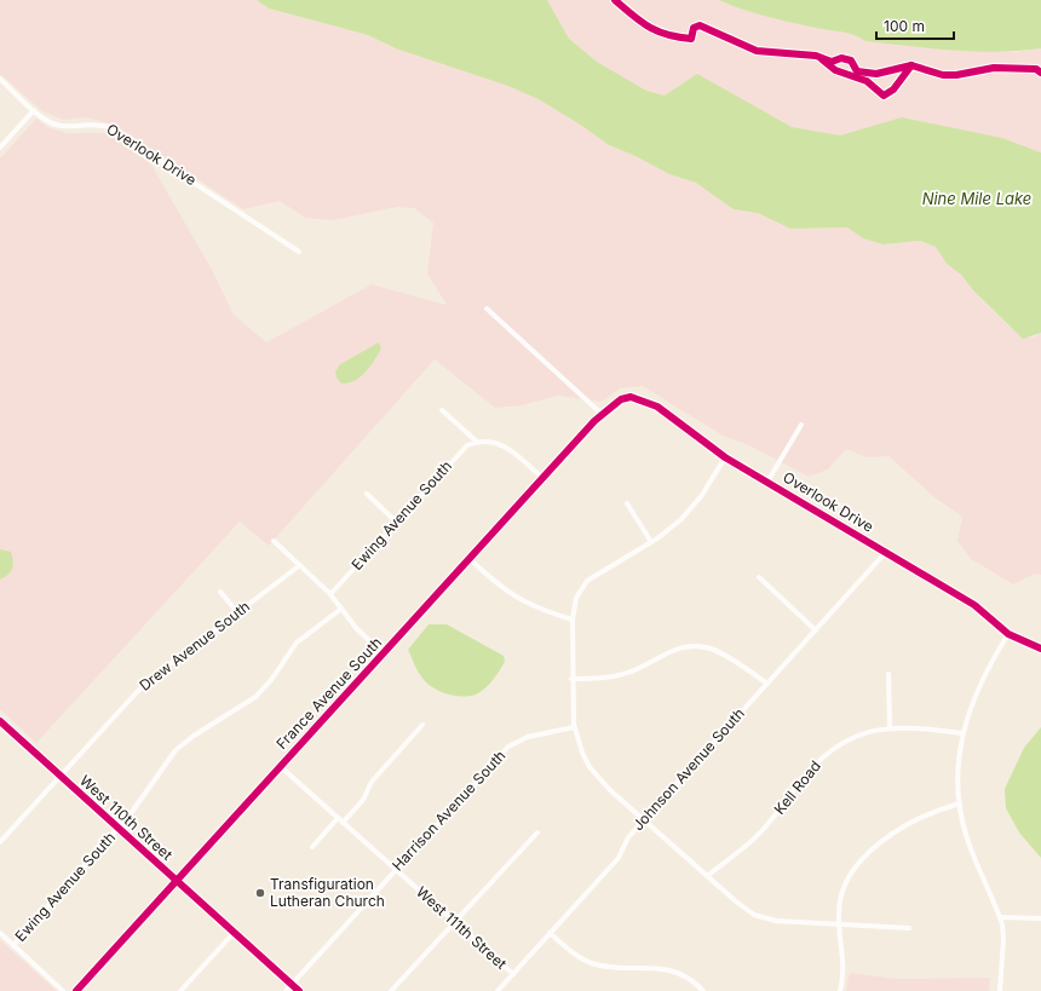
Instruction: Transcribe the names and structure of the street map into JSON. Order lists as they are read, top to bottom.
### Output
{
  "streets": {
    "street": [
      "Overlook Drive",
      "Ewing Avenue South",
      "Drew Avenue South",
      "France Avenue South",
      "Johnson Avenue South",
      "Kell Road",
      "Harrison Avenue South",
      "West 110th Street",
      "West 111th Street"
    ]
  },
  "crossings": [
    ["Overlook Drive", "France Avenue South"],
    ["Overlook Drive", "Johnson Avenue South"],
    ["Ewing Avenue South", "West 110th Street"],
    ["Drew Avenue South", "West 110th Street"],
    ["France Avenue South", "West 110th Street"],
    ["France Avenue South", "West 111th Street"],
    ["Johnson Avenue South", "West 111th Street"],
    ["Harrison Avenue South", "West 110th Street"],
    ["Harrison Avenue South", "West 111th Street"]
  ],
  "water": ["Nine Mile Lake"],
  "places": ["Transfiguration Lutheran Church"],
  "scale_bar": "100 m"
}
